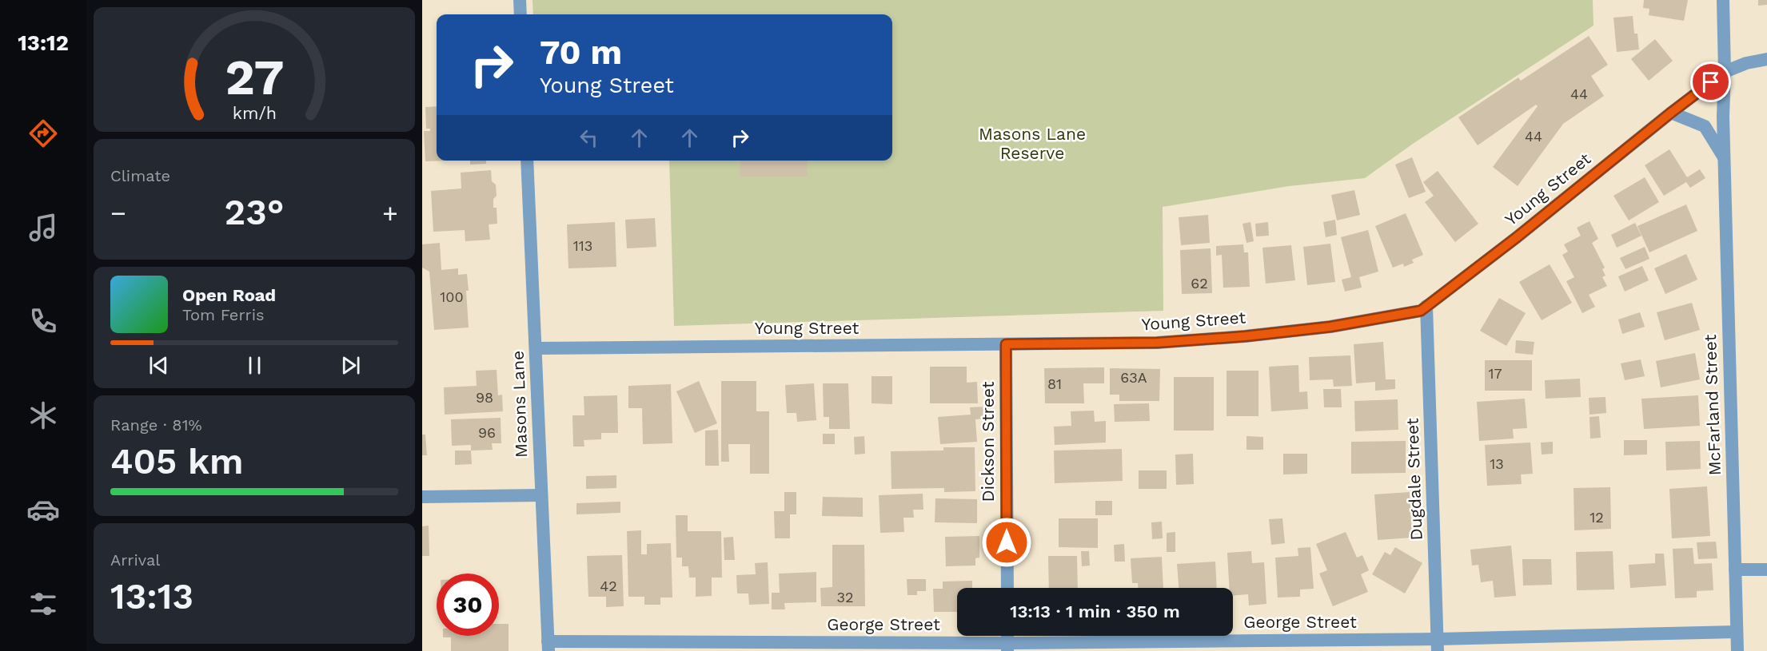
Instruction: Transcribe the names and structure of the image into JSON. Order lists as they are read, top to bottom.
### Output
{
  "streets": {
    "street": [
      "Young Street",
      "Masons Lane",
      "McFarland Street",
      "Dickson Street",
      "Dugdale Street",
      "George Street"
    ]
  },
  "crossings": [
    ["Young Street", "Masons Lane"],
    ["Young Street", "McFarland Street"],
    ["Young Street", "Dickson Street"],
    ["Young Street", "Dugdale Street"],
    ["Masons Lane", "George Street"],
    ["McFarland Street", "George Street"],
    ["Dugdale Street", "George Street"]
  ],
  "parks": ["Masons Lane Reserve"],
  "house_numbers": [
    "44",
    "44",
    "113",
    "62",
    "100",
    "17",
    "63A",
    "81",
    "98",
    "96",
    "13",
    "12",
    "42",
    "32"
  ],
  "page": {
    "tabs": "13:12",
    "turn": ["70 m", "Young Street"],
    "tile": [
      "Climate",
      ["Range · 81%", "405 km"],
      ["Arrival", "13:13"]
    ],
    "heat": ["−", "23°", "+"],
    "song": ["Open Road", "Tom Ferris"],
    "limit": "30",
    "trip": "13:13 · 1 min · 350 m",
    "gauge": ["27", "km/h"]
  }
}
